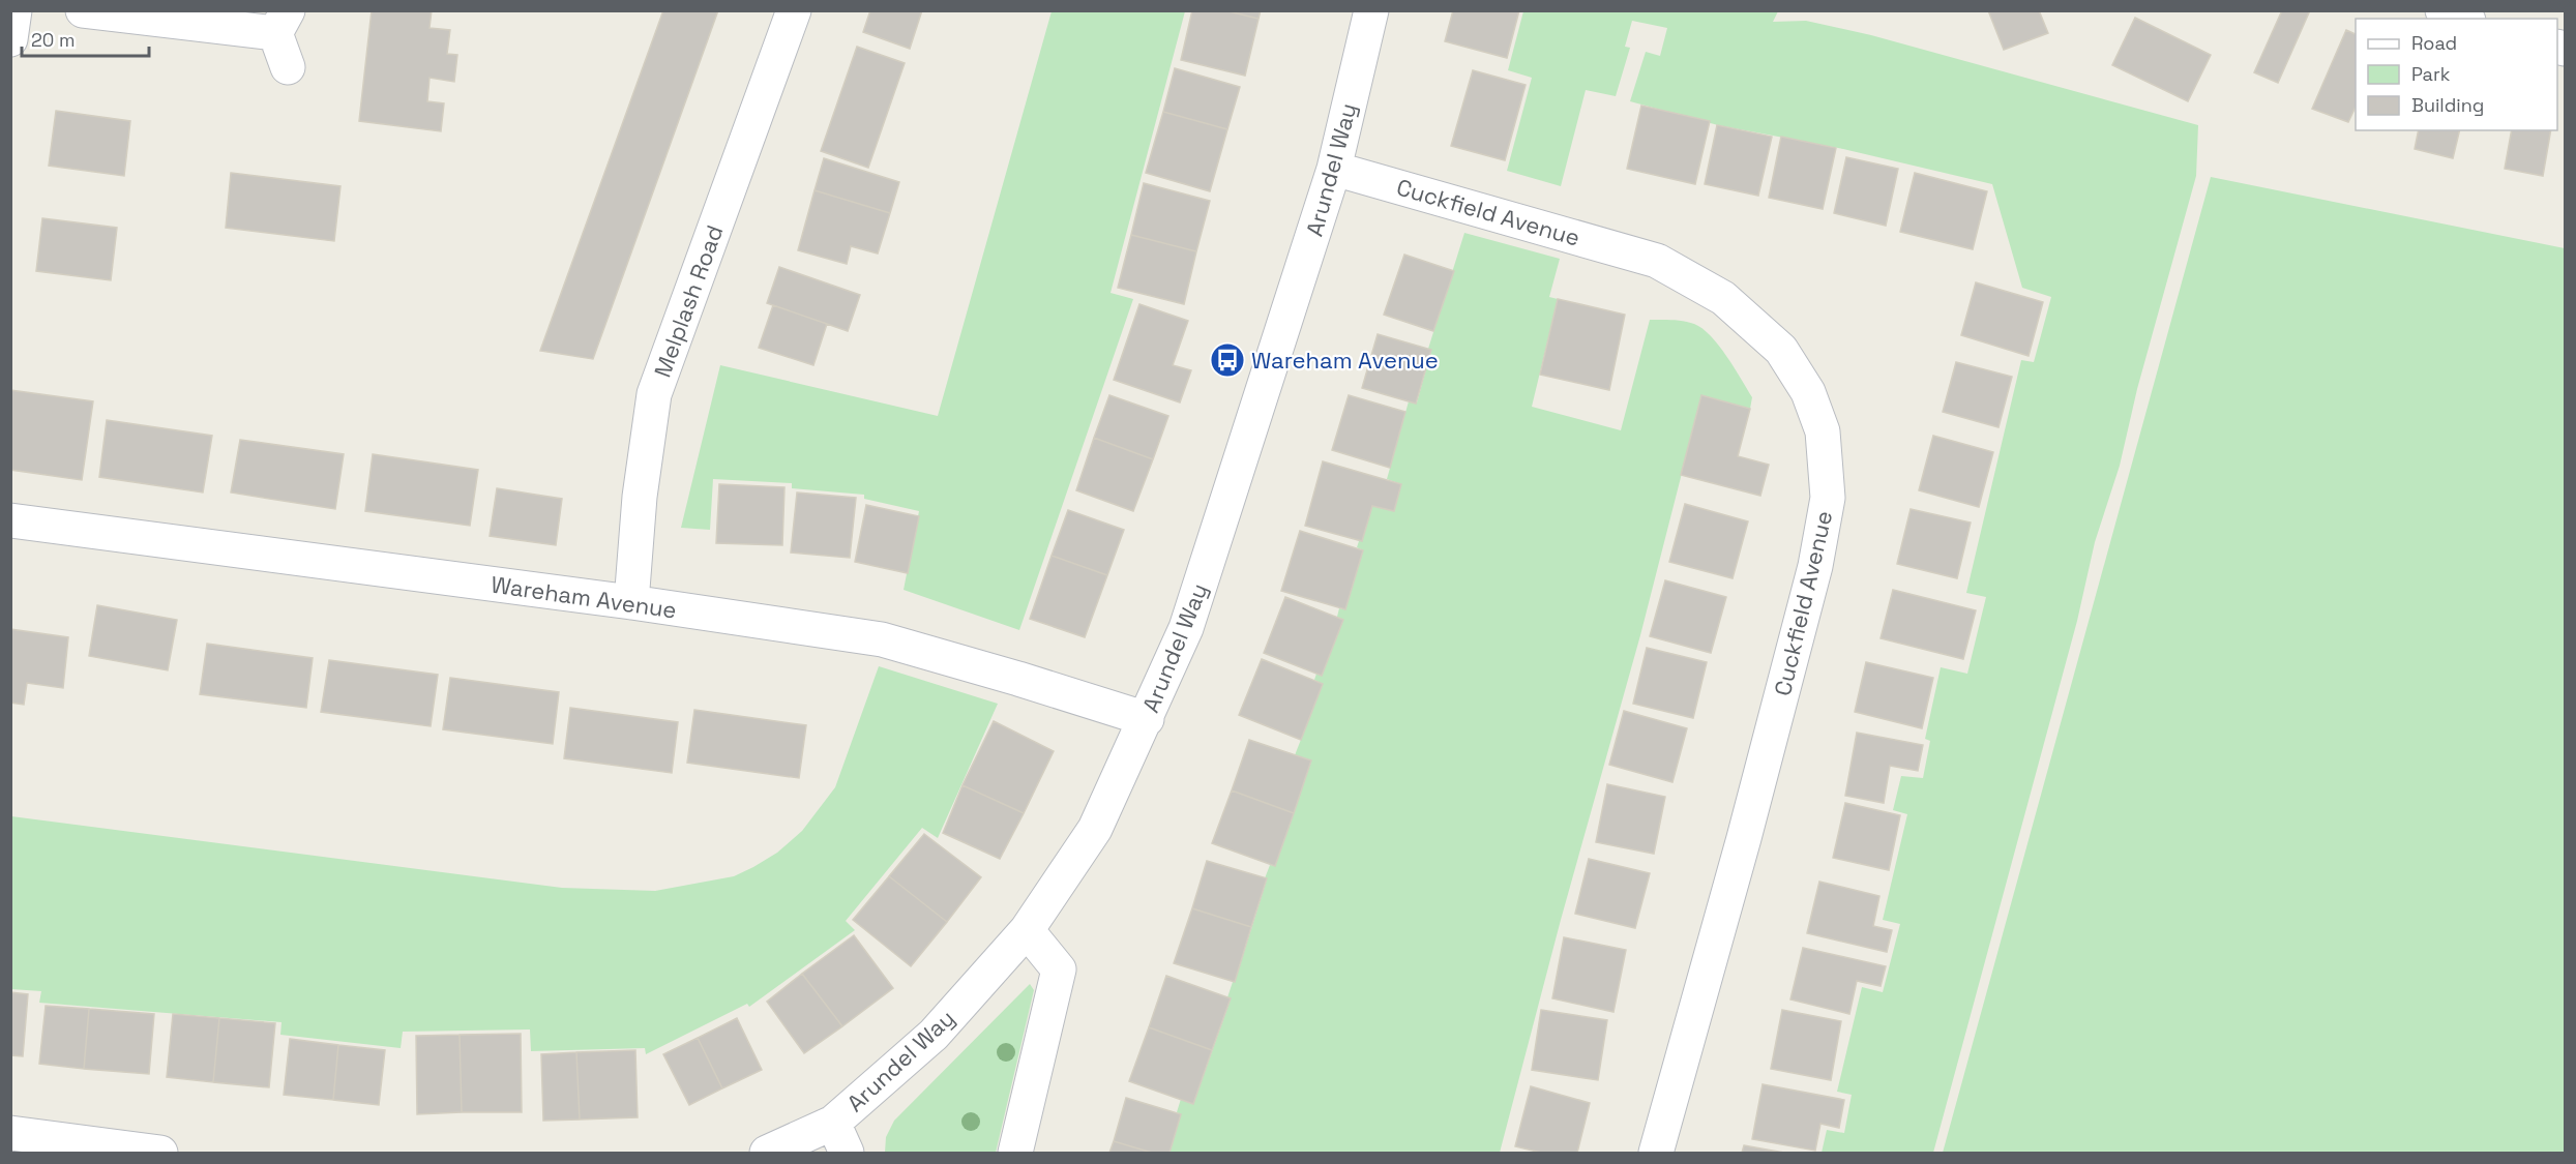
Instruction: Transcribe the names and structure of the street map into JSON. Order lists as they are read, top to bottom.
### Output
{
  "streets": {
    "street": [
      "Arundel Way",
      "Cuckfield Avenue",
      "Melplash Road",
      "Wareham Avenue"
    ]
  },
  "crossings": [
    ["Arundel Way", "Cuckfield Avenue"],
    ["Arundel Way", "Wareham Avenue"],
    ["Melplash Road", "Wareham Avenue"]
  ],
  "places": {
    "bus stop": ["Wareham Avenue"]
  },
  "legend": ["Road", "Park", "Building"],
  "scale_bar": "20 m"
}
